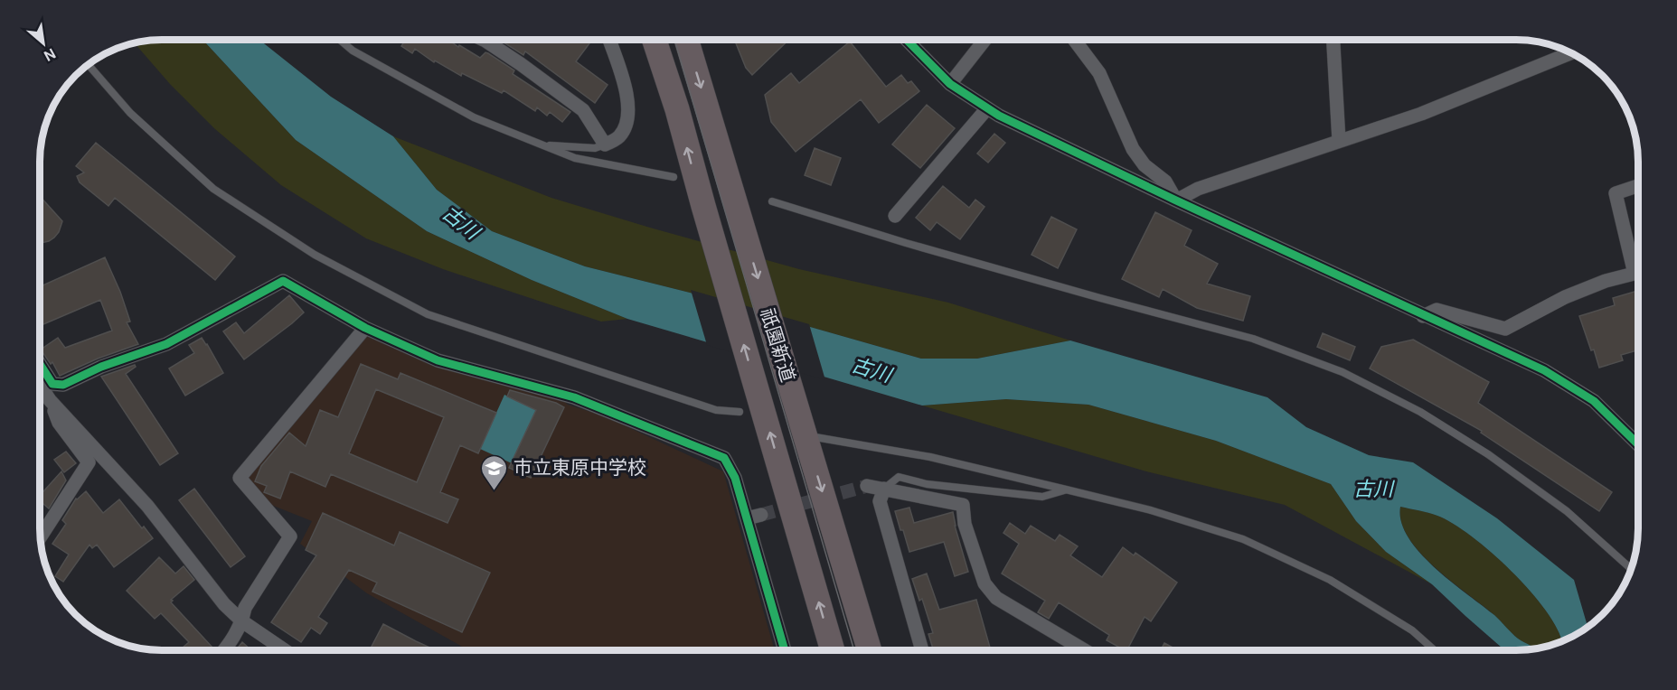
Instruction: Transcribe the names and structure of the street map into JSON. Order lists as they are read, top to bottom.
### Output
{
  "streets": {
    "highway": ["祇園新道"]
  },
  "water": ["古川"],
  "places": {
    "school or university": ["市立東原中学校"]
  },
  "north": "bottom right"
}
